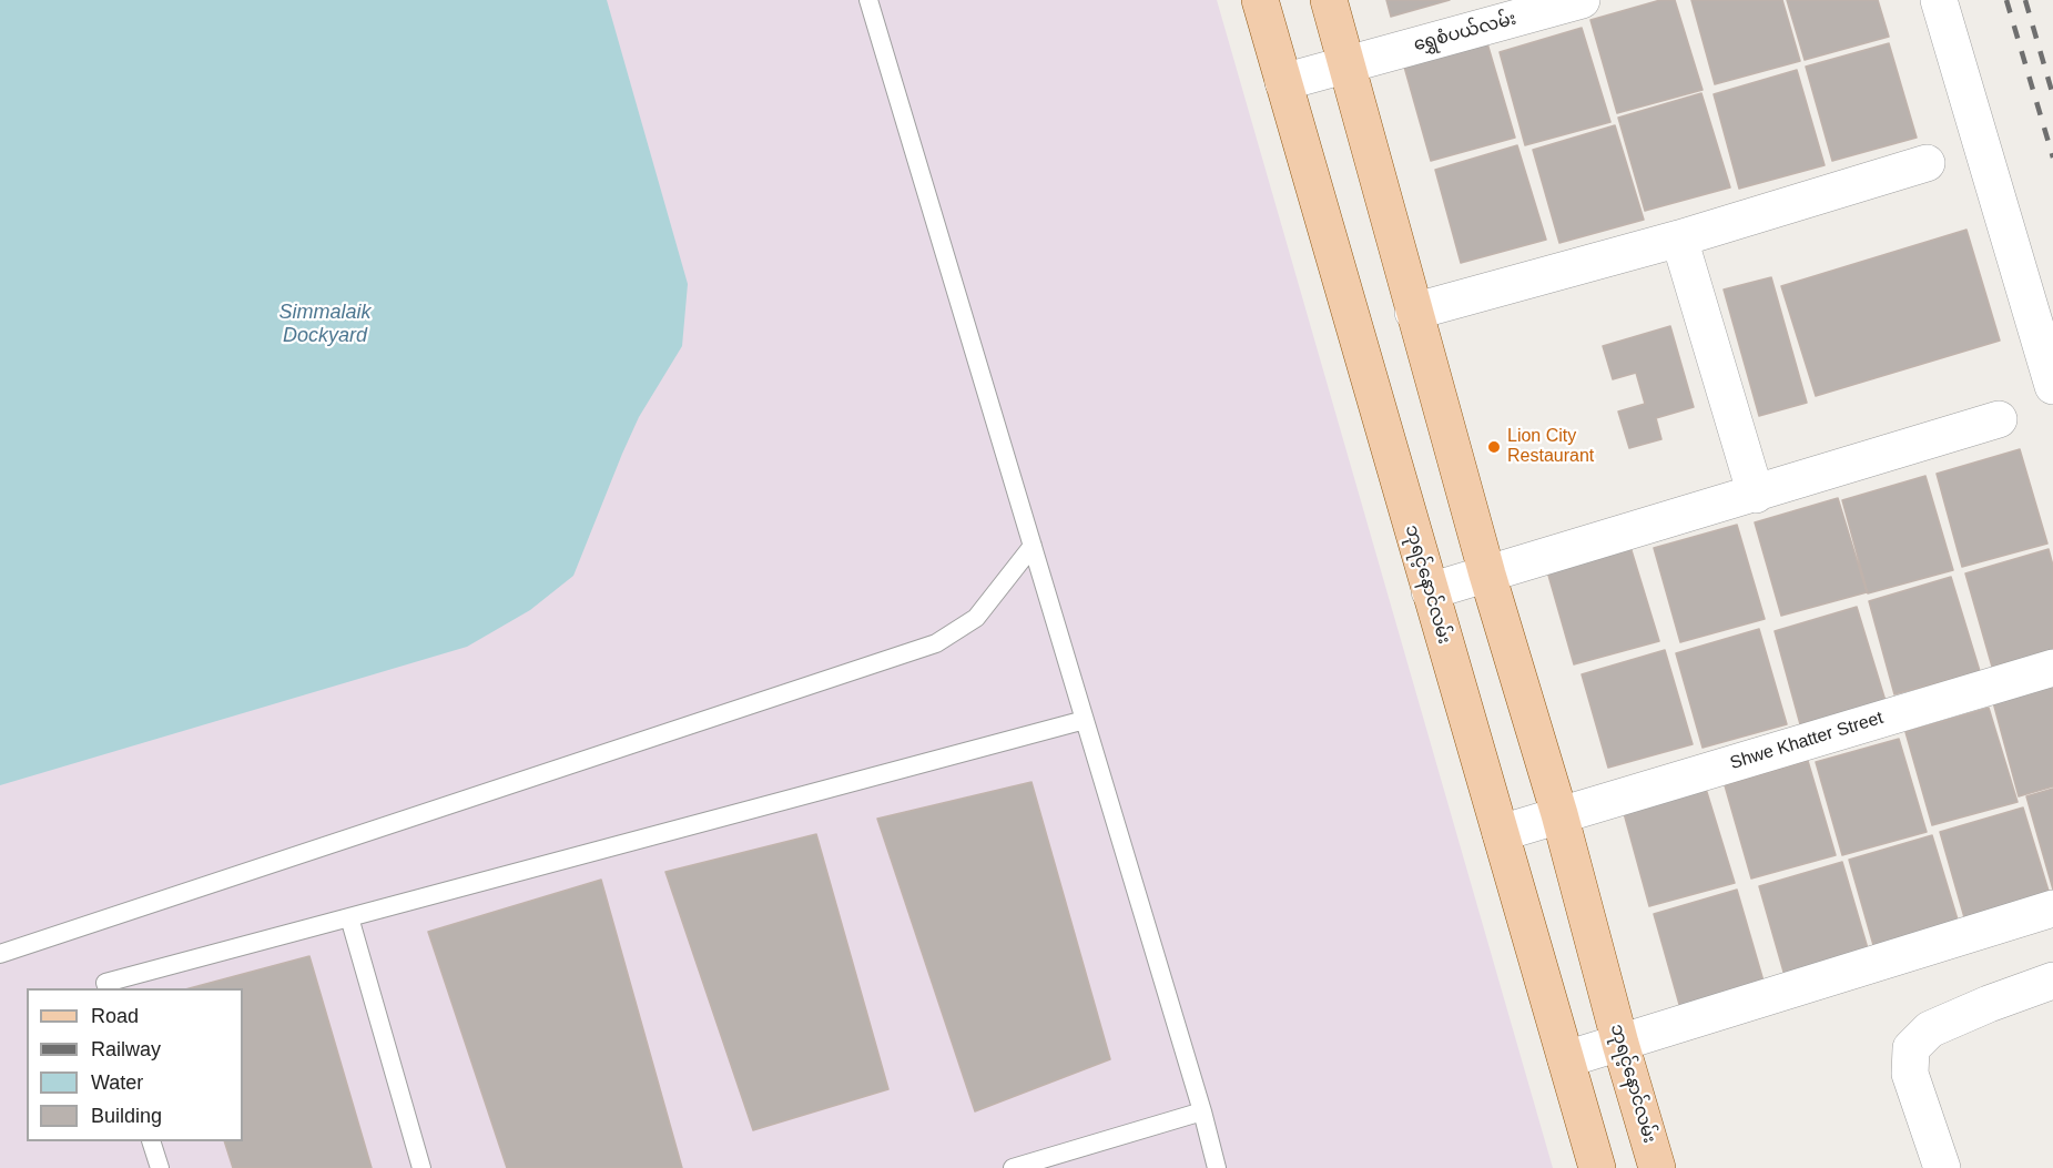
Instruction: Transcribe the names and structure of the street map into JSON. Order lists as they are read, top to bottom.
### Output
{
  "streets": {
    "main road": ["ဘုရင့်နောင်လမ်း"],
    "street": ["ရွှေစံပယ်လမ်း", "Shwe Khatter Street"]
  },
  "crossings": [
    ["ရွှေစံပယ်လမ်း", "ဘုရင့်နောင်လမ်း"],
    ["ဘုရင့်နောင်လမ်း", "Shwe Khatter Street"]
  ],
  "water": ["Simmalaik Dockyard"],
  "places": ["Lion City Restaurant"],
  "legend": [
    "Road",
    "Railway",
    "Water",
    "Building"
  ]
}
